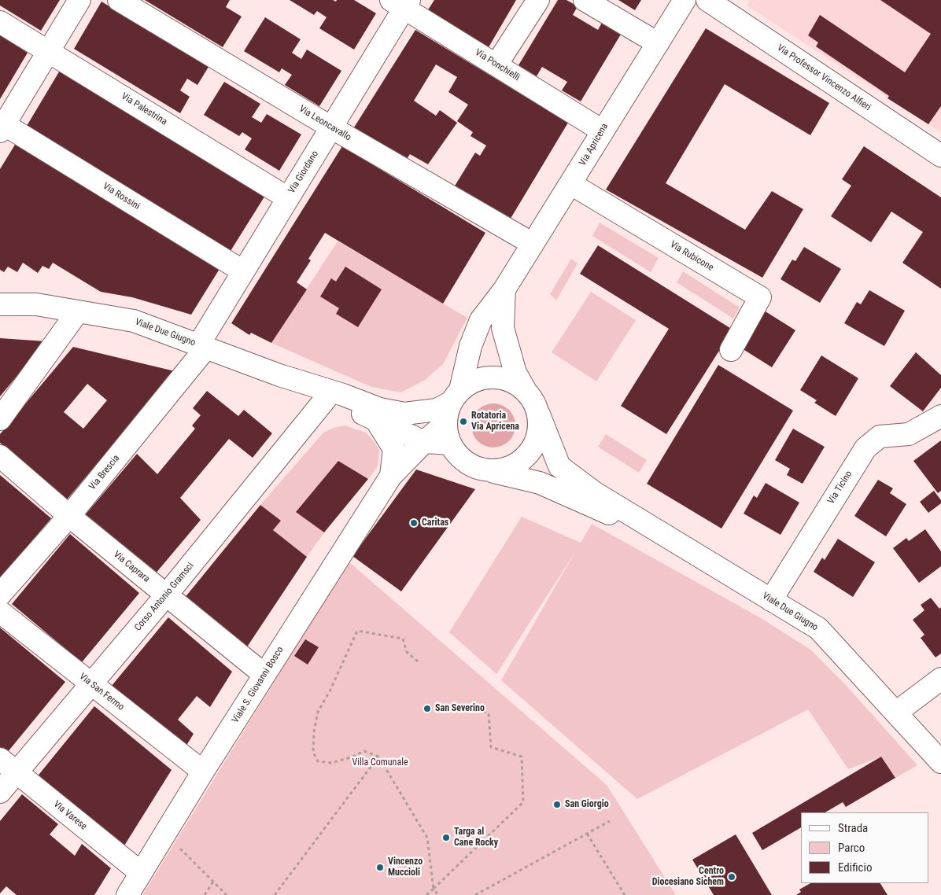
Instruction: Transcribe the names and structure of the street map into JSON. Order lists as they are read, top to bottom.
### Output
{
  "streets": {
    "street": [
      "Via Ponchielli",
      "Via Professor Vincenzo Alfieri",
      "Via Palestrina",
      "Via Leoncavallo",
      "Via Apricena",
      "Via Giordano",
      "Via Rossini",
      "Via Rubicone",
      "Viale Due Giugno",
      "Via Brescia",
      "Via Ticino",
      "Via Caprara",
      "Corso Antonio Gramsci",
      "Viale S. Giovanni Bosco",
      "Via San Fermo",
      "Via Varese"
    ]
  },
  "crossings": [
    ["Via Ponchielli", "Via Apricena"],
    ["Via Ponchielli", "Via Giordano"],
    ["Via Palestrina", "Via Giordano"],
    ["Via Leoncavallo", "Via Apricena"],
    ["Via Leoncavallo", "Via Giordano"],
    ["Via Apricena", "Via Rubicone"],
    ["Via Apricena", "Viale Due Giugno"],
    ["Via Apricena", "Viale S. Giovanni Bosco"],
    ["Via Giordano", "Via Rossini"],
    ["Via Giordano", "Viale Due Giugno"],
    ["Via Giordano", "Via Brescia"],
    ["Viale Due Giugno", "Via Brescia"],
    ["Viale Due Giugno", "Via Ticino"],
    ["Viale Due Giugno", "Corso Antonio Gramsci"],
    ["Viale Due Giugno", "Viale S. Giovanni Bosco"],
    ["Via Brescia", "Via Caprara"],
    ["Via Caprara", "Corso Antonio Gramsci"],
    ["Via Caprara", "Viale S. Giovanni Bosco"],
    ["Corso Antonio Gramsci", "Via San Fermo"],
    ["Corso Antonio Gramsci", "Via Varese"],
    ["Viale S. Giovanni Bosco", "Via San Fermo"],
    ["Viale S. Giovanni Bosco", "Via Varese"]
  ],
  "parks": ["Villa Comunale"],
  "places": [
    "Rotatoria Via Apricena",
    "Caritas",
    "San Severino",
    "San Giorgio",
    "Targa al Cane Rocky",
    "Vincenzo Muccioli",
    "Centro Diocesiano Sichem"
  ],
  "legend": ["Strada", "Parco", "Edificio"]
}
